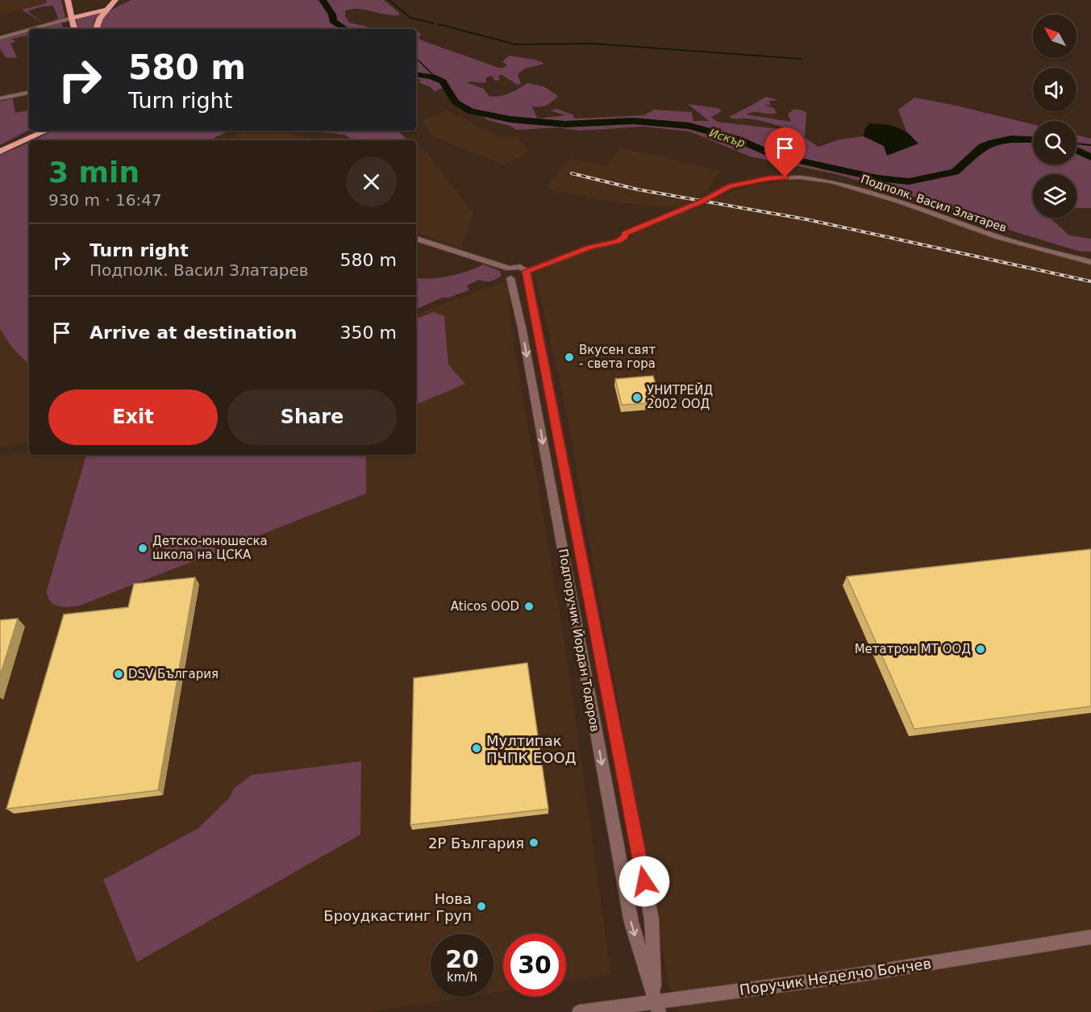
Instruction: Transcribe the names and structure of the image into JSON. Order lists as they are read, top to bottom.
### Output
{
  "streets": {
    "street": ["Подполк. Васил Златарев", "Подпоручик Йордан Тодоров", "Поручик Неделчо Бончев"]
  },
  "crossings": [
    ["Подполк. Васил Златарев", "Подпоручик Йордан Тодоров"],
    ["Подпоручик Йордан Тодоров", "Поручик Неделчо Бончев"]
  ],
  "water": ["Искър"],
  "places": [
    "Вкусен свят - света гора",
    "УНИТРЕЙД 2002 ООД",
    "Детско-юношеска школа на ЦСКА",
    "Aticos OOD",
    "Метатрон МТ ООД",
    "DSV България",
    "Мултипак ПЧПК ЕООД",
    "2Р България",
    "Нова Броудкастинг Груп"
  ],
  "north": "top left",
  "page": {
    "turn": ["580 m", "Turn right"],
    "heading": ["3 min", "930 m · 16:47"],
    "list": [
      {
        "name": "Turn right",
        "note": "Подполк. Васил Златарев",
        "value": "580 m"
      },
      {
        "name": "Arrive at destination",
        "value": "350 m"
      }
    ],
    "buttons": ["Exit", "Share"],
    "speed": "20 km/h",
    "limit": "30"
  }
}
